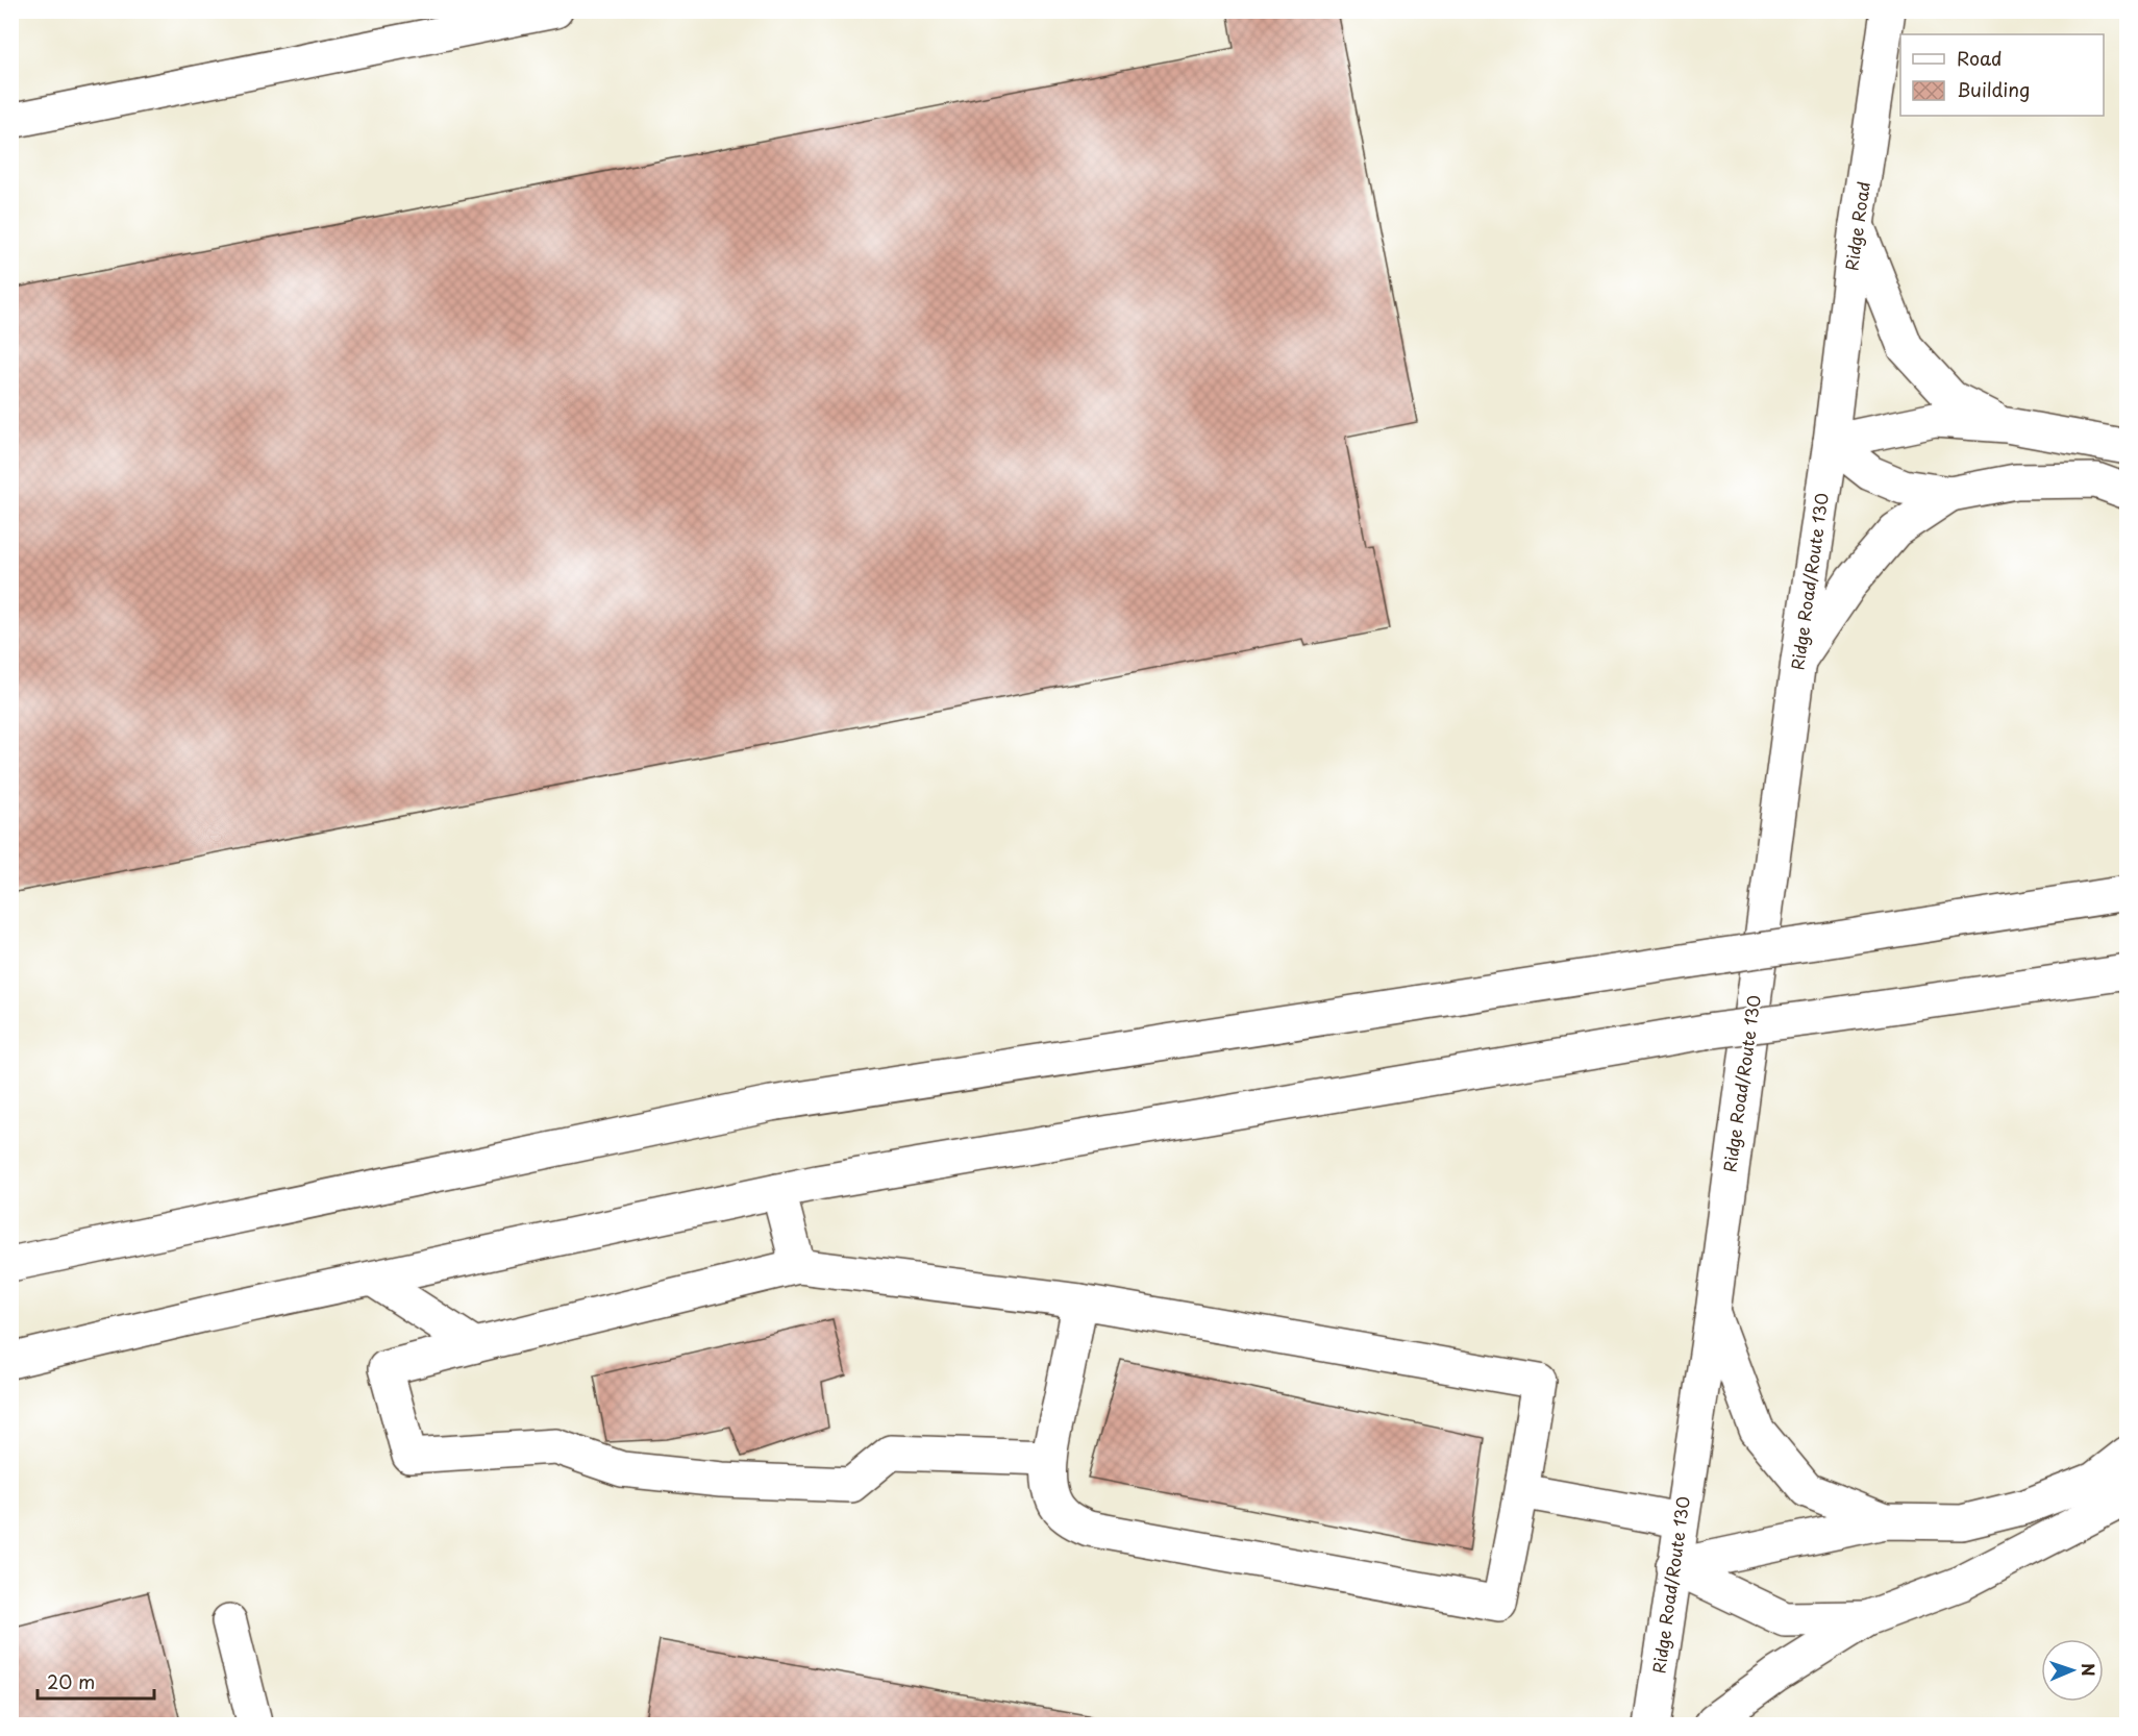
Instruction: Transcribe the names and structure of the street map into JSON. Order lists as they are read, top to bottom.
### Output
{
  "streets": {
    "main road": ["Ridge Road", "Ridge Road/Route 130"]
  },
  "crossings": [
    ["Ridge Road", "Ridge Road/Route 130"]
  ],
  "legend": ["Road", "Building"],
  "scale_bar": "20 m",
  "north": "right"
}
